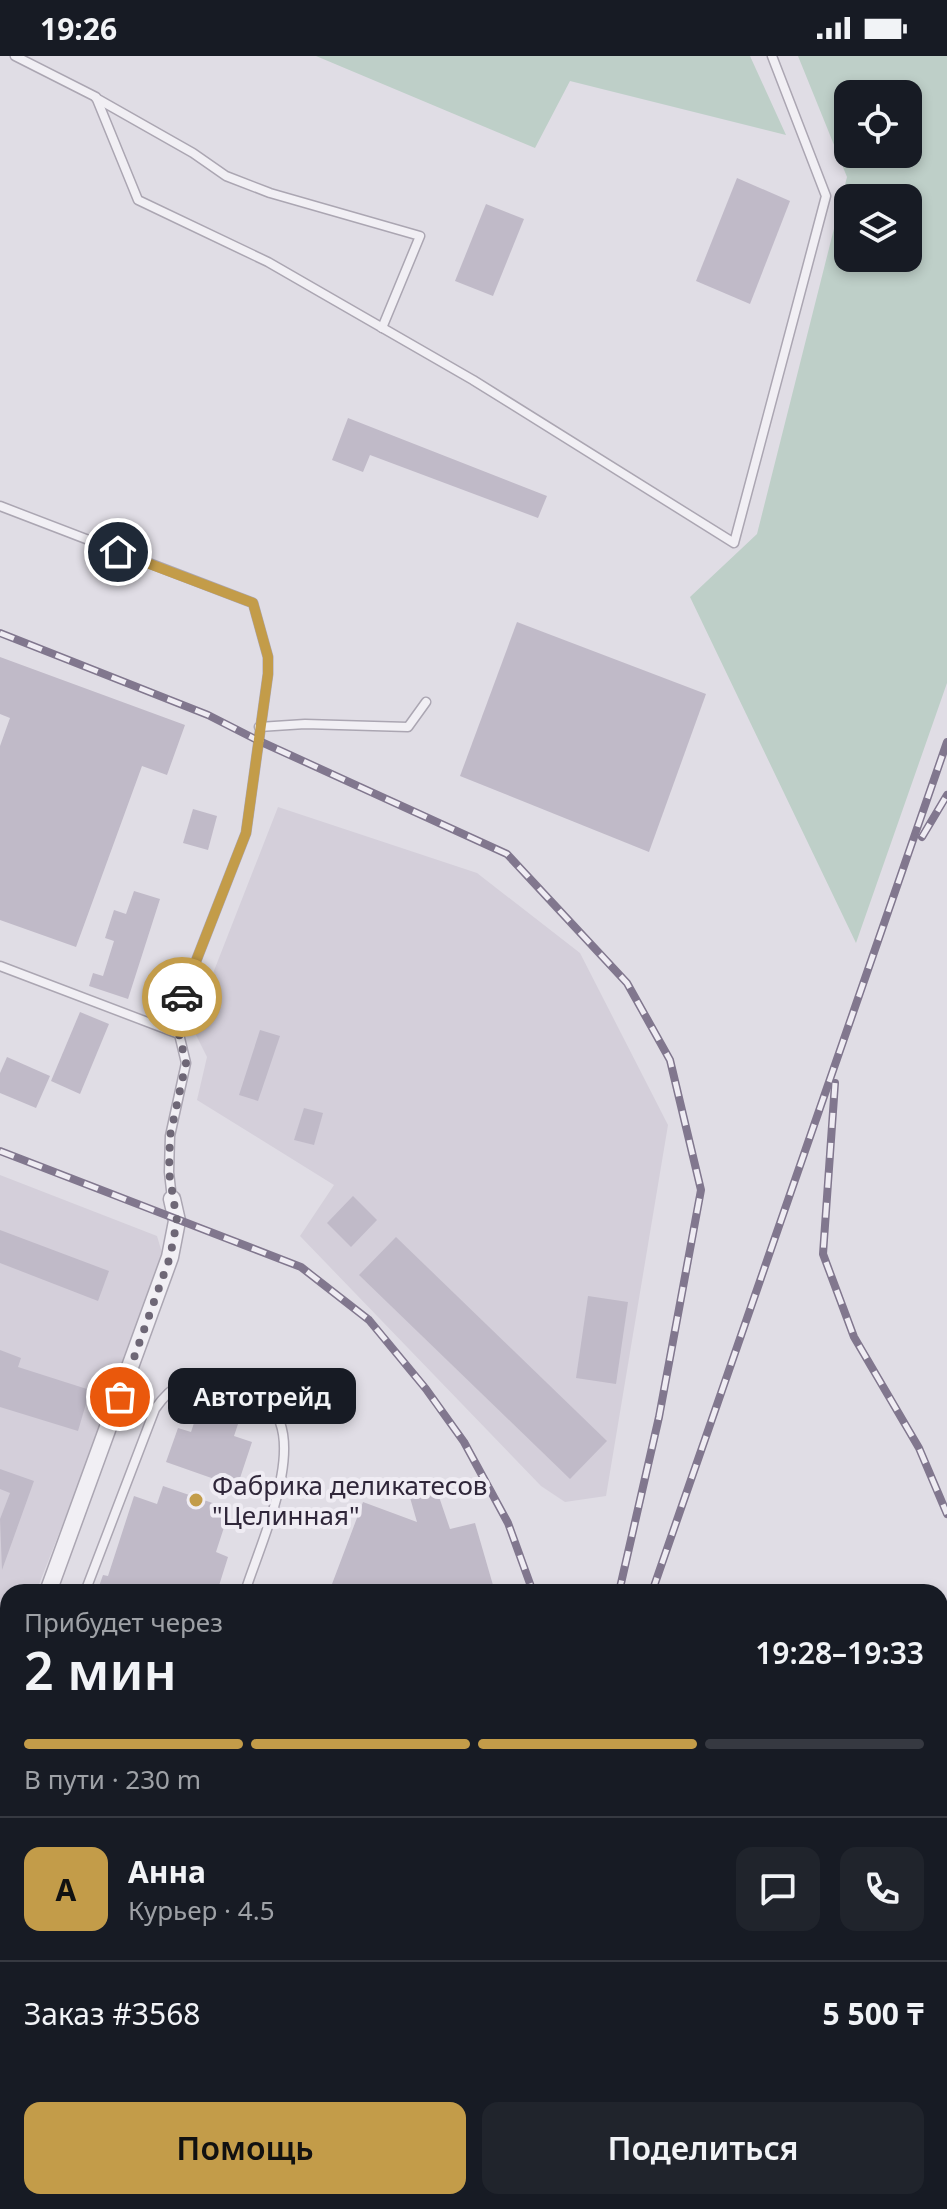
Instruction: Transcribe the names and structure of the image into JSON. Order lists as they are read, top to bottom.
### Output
{
  "places": ["Автотрейд", "Фабрика деликатесов \"Целинная\""],
  "page": {
    "status": "19:26",
    "bubble": "Автотрейд",
    "heading": ["2 мин", "Прибудет через", "19:28–19:33"],
    "panel": [
      "Анна",
      "Курьер · 4.5",
      "Заказ #3568",
      "5 500 ₸"
    ],
    "bar": "В пути · 230 m",
    "round": "А",
    "buttons": ["Помощь", "Поделиться"]
  }
}
